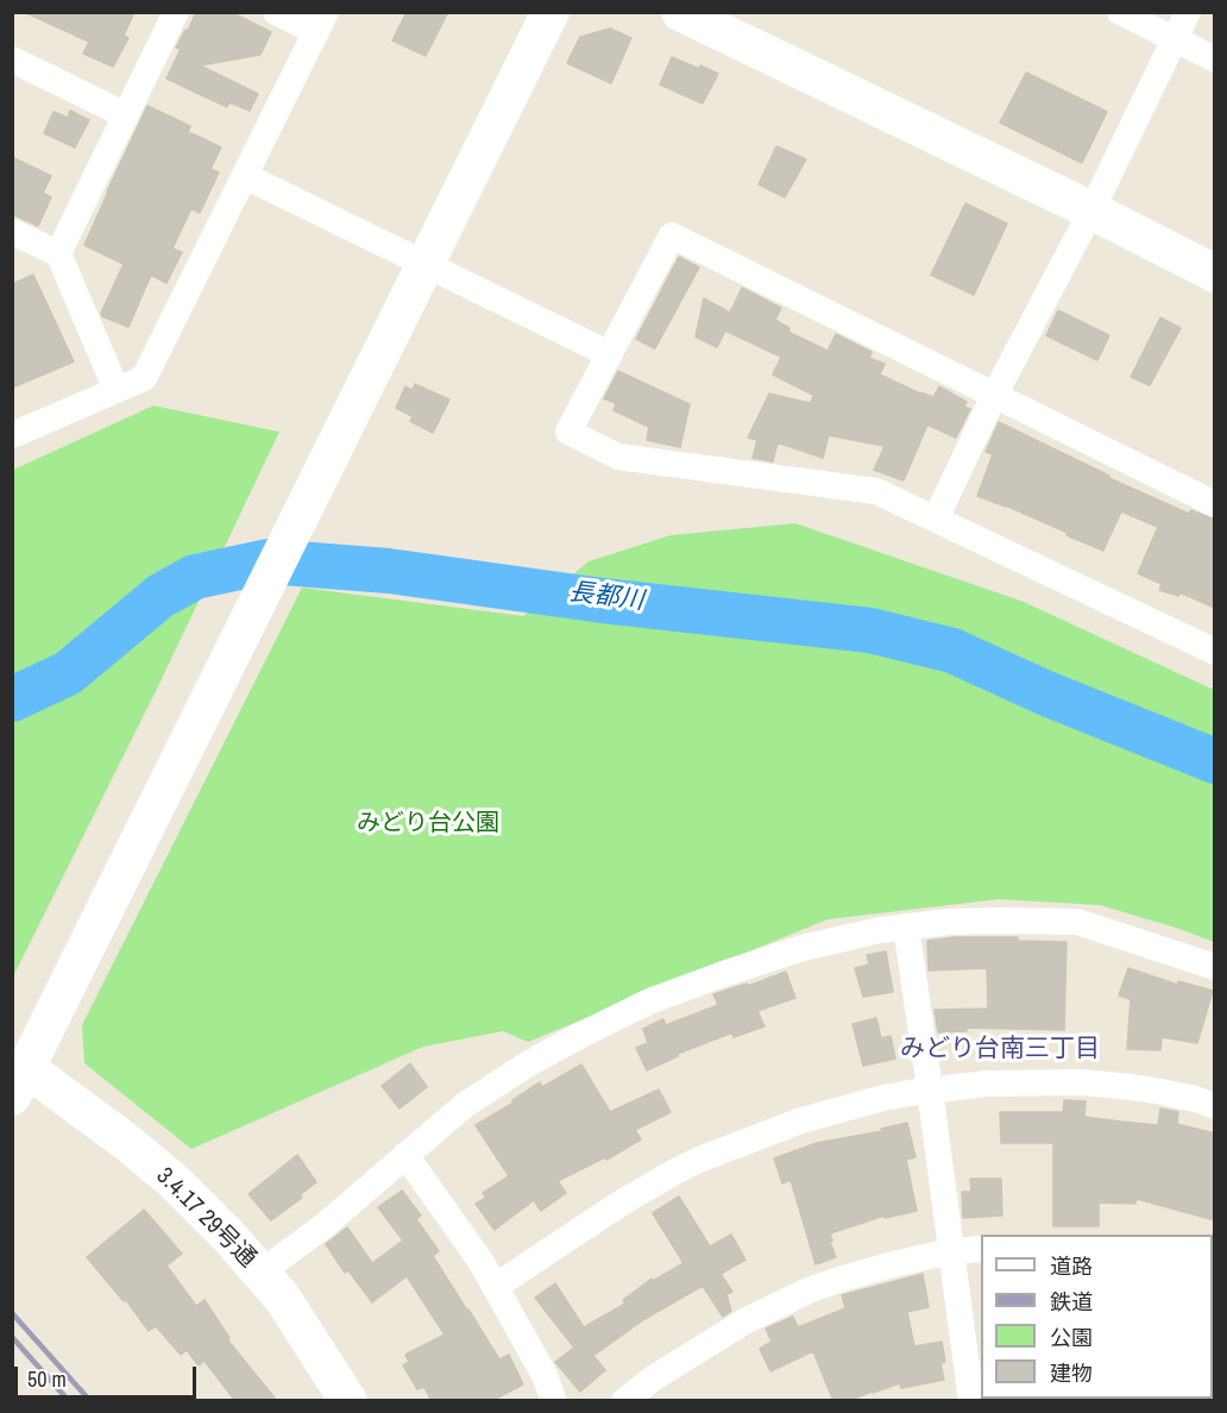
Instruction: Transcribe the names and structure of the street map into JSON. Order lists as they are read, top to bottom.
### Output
{
  "streets": {
    "street": ["3.4.17 29号通"]
  },
  "districts": ["みどり台南三丁目"],
  "water": ["長都川"],
  "parks": ["みどり台公園"],
  "legend": [
    "道路",
    "鉄道",
    "公園",
    "建物"
  ],
  "scale_bar": "50 m"
}
